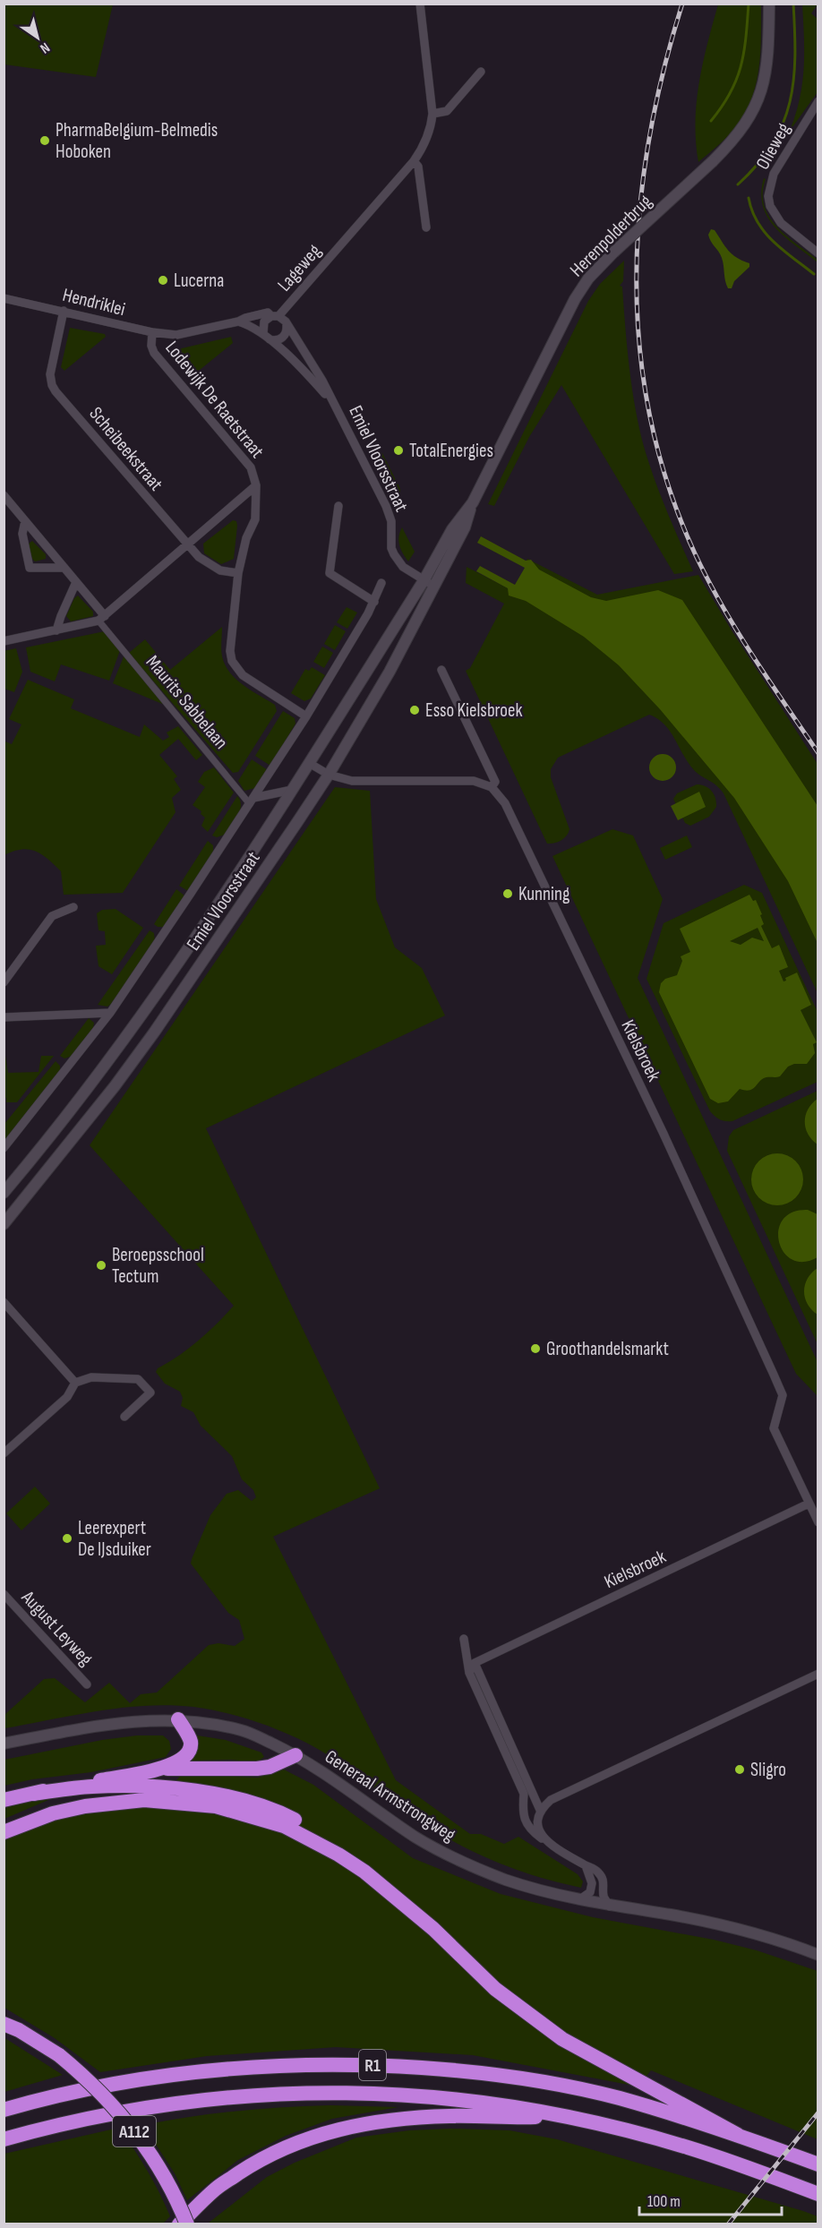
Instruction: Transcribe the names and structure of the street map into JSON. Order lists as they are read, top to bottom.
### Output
{
  "streets": {
    "highway": ["R1", "A112"],
    "street": [
      "Olieweg",
      "Herenpolderbrug",
      "Lageweg",
      "Hendriklei",
      "Lodewijk De Raetstraat",
      "Scheibeekstraat",
      "Emiel Vloorsstraat",
      "Maurits Sabbelaan",
      "Kielsbroek",
      "August Leyweg",
      "Generaal Armstrongweg"
    ]
  },
  "crossings": [
    ["Herenpolderbrug", "Emiel Vloorsstraat"],
    ["Lageweg", "Hendriklei"],
    ["Lageweg", "Emiel Vloorsstraat"],
    ["Hendriklei", "Lodewijk De Raetstraat"],
    ["Hendriklei", "Scheibeekstraat"],
    ["Lodewijk De Raetstraat", "Scheibeekstraat"],
    ["Lodewijk De Raetstraat", "Emiel Vloorsstraat"],
    ["Lodewijk De Raetstraat", "Maurits Sabbelaan"],
    ["Emiel Vloorsstraat", "Maurits Sabbelaan"]
  ],
  "places": [
    "PharmaBelgium-Belmedis Hoboken",
    "Lucerna",
    "TotalEnergies",
    "Esso Kielsbroek",
    "Kunning",
    "Beroepsschool Tectum",
    "Groothandelsmarkt",
    "Leerexpert De IJsduiker",
    "Sligro"
  ],
  "scale_bar": "100 m",
  "north": "bottom right"
}
